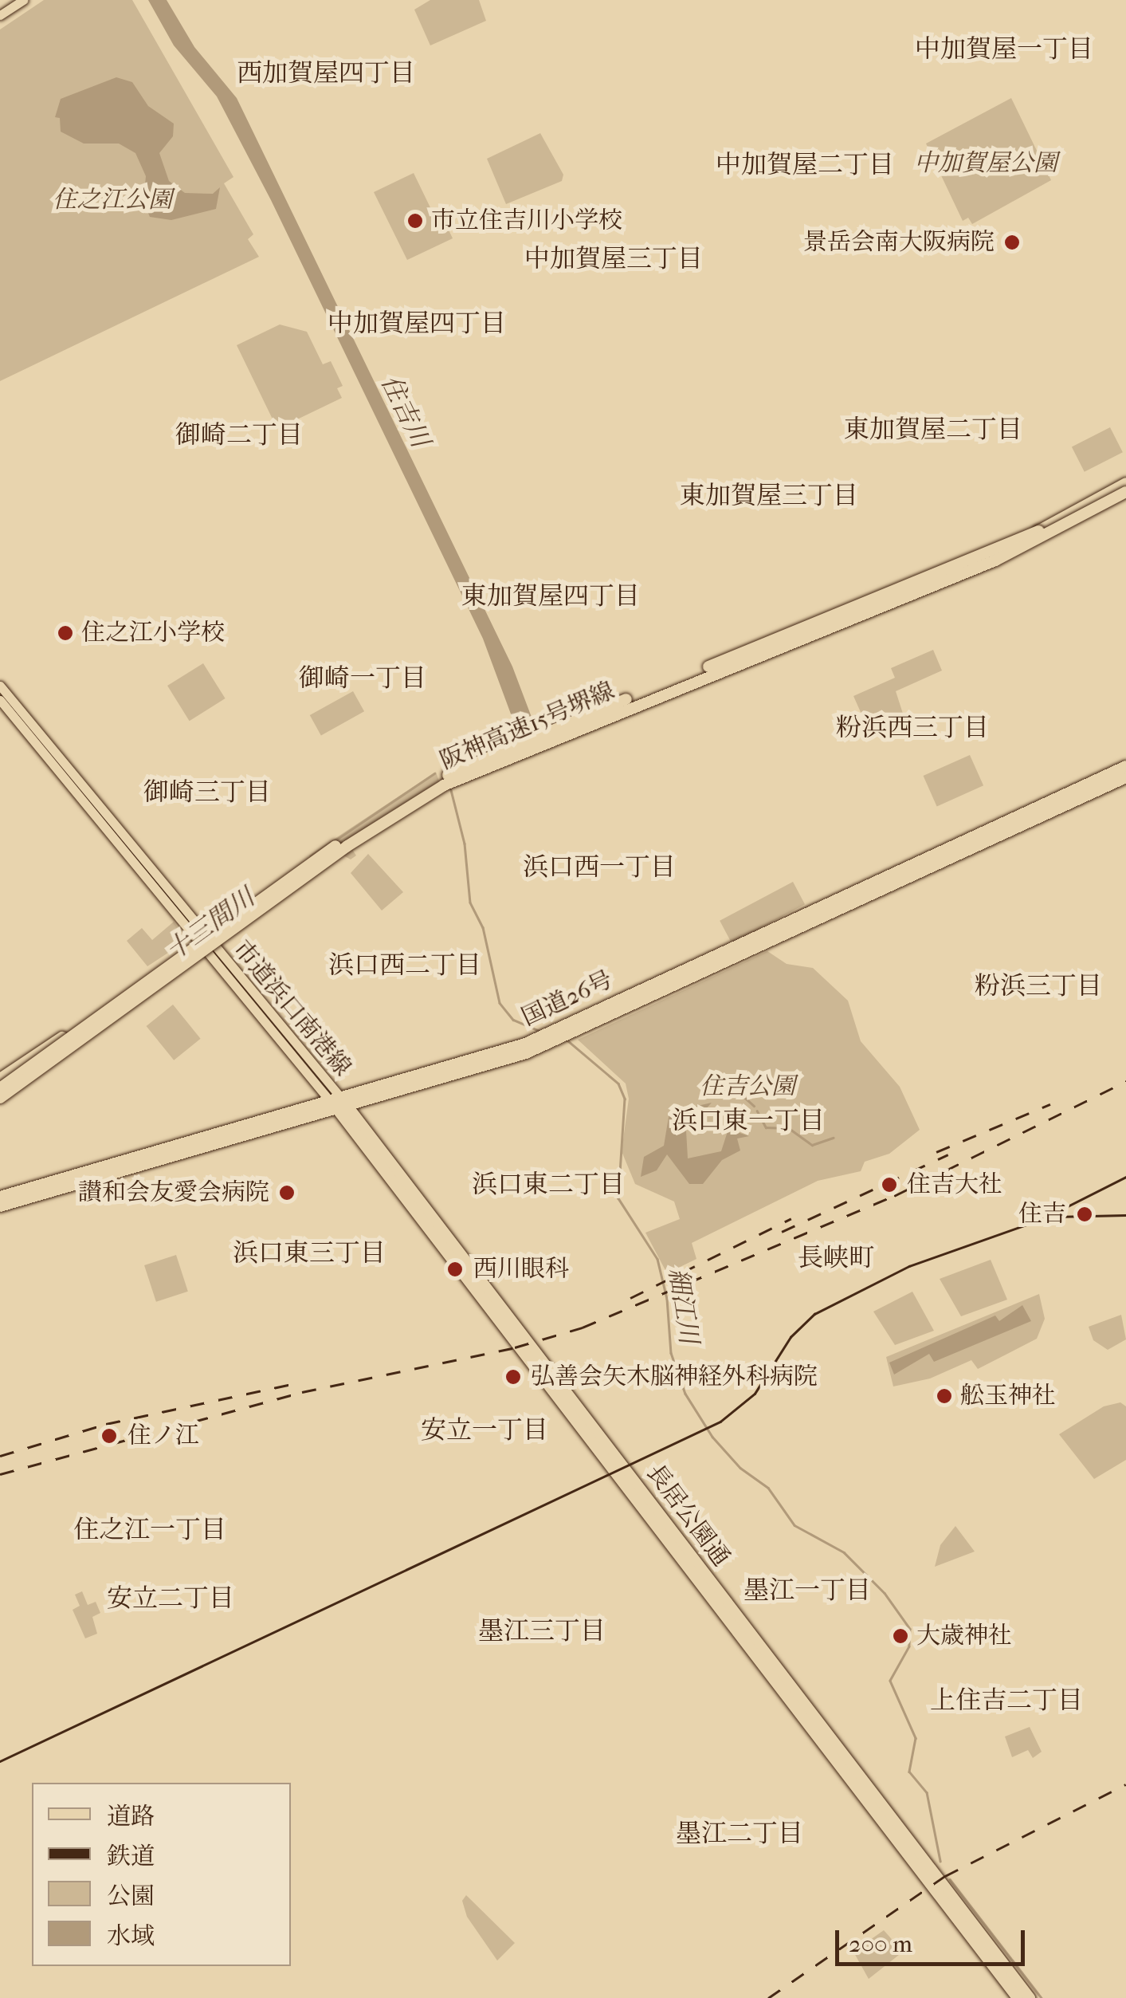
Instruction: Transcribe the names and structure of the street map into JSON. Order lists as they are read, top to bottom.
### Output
{
  "streets": {
    "highway": ["阪神高速15号堺線", "国道26号", "長居公園通"],
    "main road": ["市道浜口南港線"]
  },
  "crossings": [
    ["国道26号", "市道浜口南港線"],
    ["国道26号", "長居公園通"],
    ["市道浜口南港線", "長居公園通"]
  ],
  "districts": [
    "中加賀屋一丁目",
    "西加賀屋四丁目",
    "中加賀屋二丁目",
    "中加賀屋三丁目",
    "中加賀屋四丁目",
    "東加賀屋二丁目",
    "御崎二丁目",
    "東加賀屋三丁目",
    "東加賀屋四丁目",
    "御崎一丁目",
    "粉浜西三丁目",
    "御崎三丁目",
    "浜口西一丁目",
    "浜口西二丁目",
    "粉浜三丁目",
    "浜口東一丁目",
    "浜口東二丁目",
    "浜口東三丁目",
    "長峡町",
    "安立一丁目",
    "住之江一丁目",
    "墨江一丁目",
    "安立二丁目",
    "墨江三丁目",
    "上住吉二丁目",
    "墨江二丁目"
  ],
  "water": ["住吉川", "十三間川", "細江川"],
  "parks": ["中加賀屋公園", "住之江公園", "住吉公園"],
  "places": [
    "市立住吉川小学校",
    "景岳会南大阪病院",
    "住之江小学校",
    "住吉大社",
    "讃和会友愛会病院",
    "住吉",
    "西川眼科",
    "弘善会矢木脳神経外科病院",
    "舩玉神社",
    "住ノ江",
    "大歳神社"
  ],
  "legend": [
    "道路",
    "鉄道",
    "公園",
    "水域"
  ],
  "scale_bar": "200 m"
}
